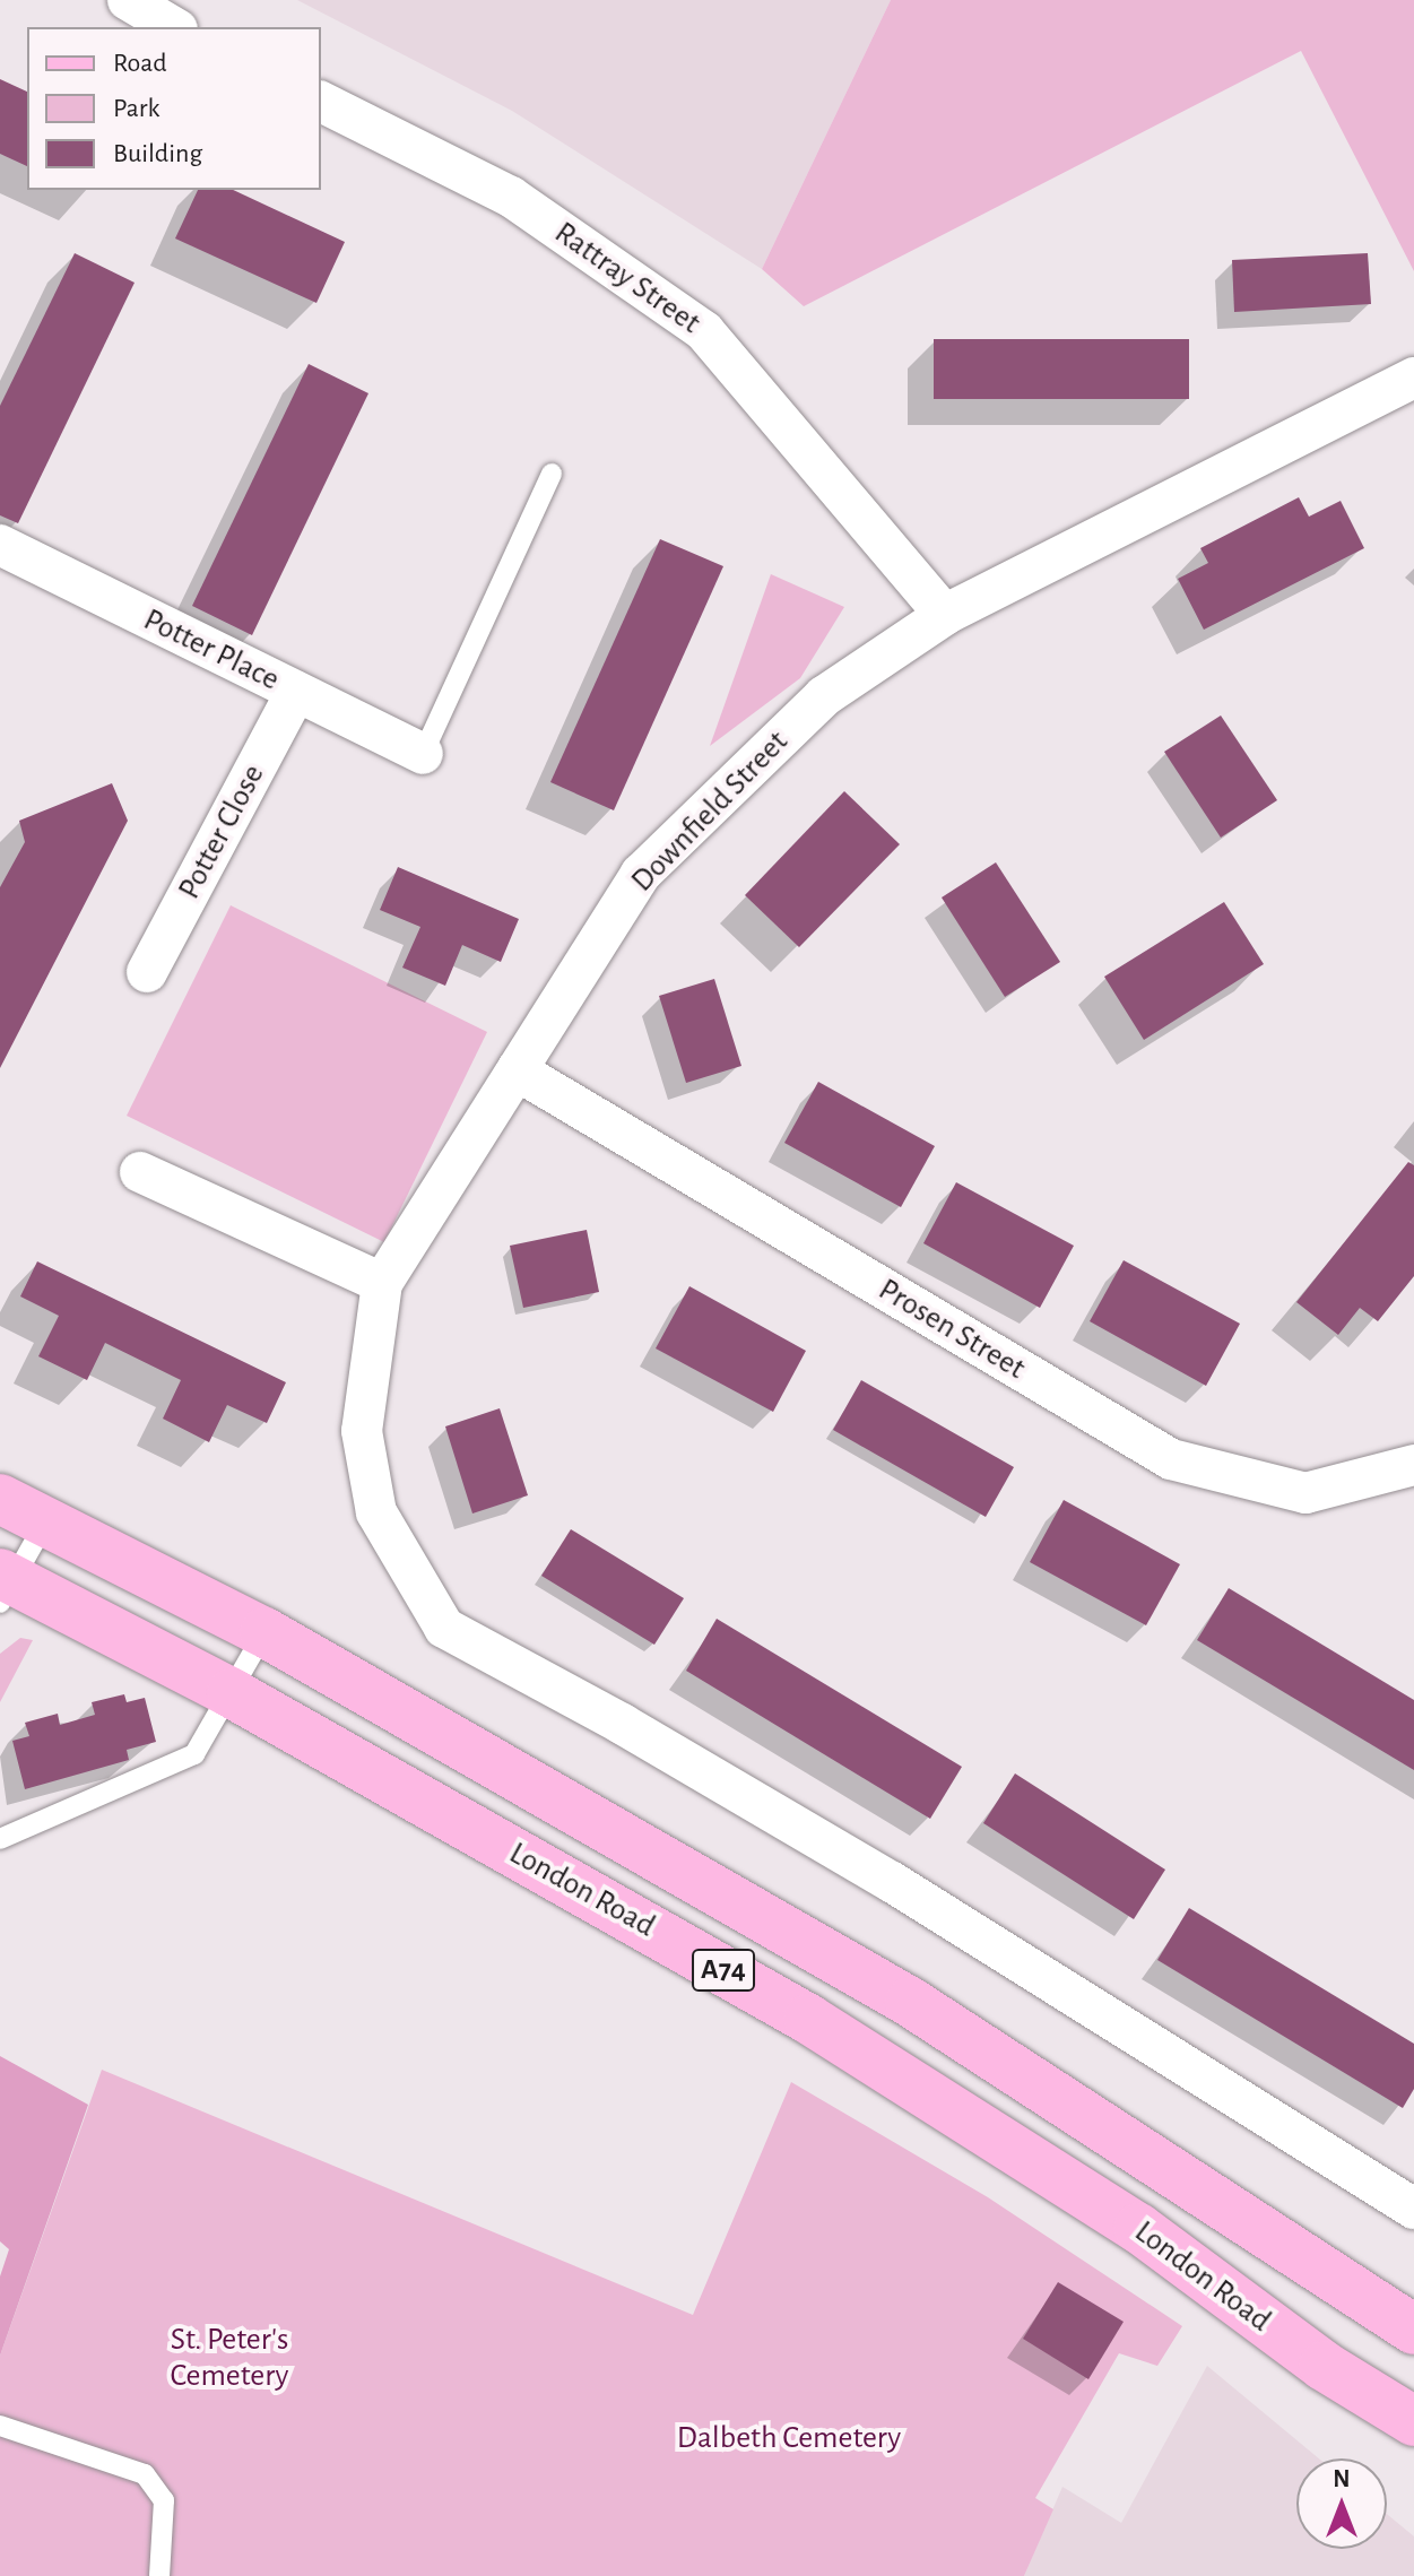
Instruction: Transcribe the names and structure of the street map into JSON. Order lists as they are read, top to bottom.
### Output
{
  "streets": {
    "main road": ["London Road", "A74"],
    "street": [
      "Rattray Street",
      "Potter Place",
      "Downfield Street",
      "Potter Close",
      "Prosen Street"
    ]
  },
  "crossings": [
    ["Rattray Street", "Downfield Street"],
    ["Potter Place", "Potter Close"],
    ["Downfield Street", "Prosen Street"]
  ],
  "parks": ["St. Peter's Cemetery", "Dalbeth Cemetery"],
  "legend": ["Road", "Park", "Building"],
  "north": "top"
}
